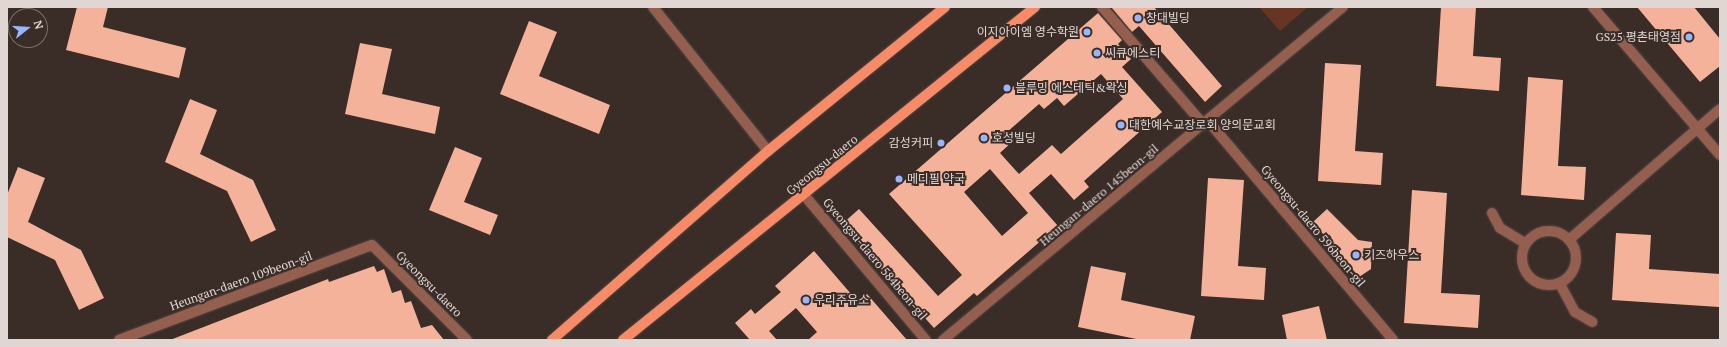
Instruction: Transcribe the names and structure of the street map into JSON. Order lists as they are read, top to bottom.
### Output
{
  "streets": {
    "main road": ["Gyeongsu-daero"],
    "street": [
      "Heungan-daero 145beon-gil",
      "Gyeongsu-daero 596beon-gil",
      "Gyeongsu-daero 584beon-gil",
      "Heungan-daero 109beon-gil"
    ]
  },
  "crossings": [
    ["Gyeongsu-daero", "Gyeongsu-daero 584beon-gil"],
    ["Gyeongsu-daero", "Heungan-daero 109beon-gil"]
  ],
  "places": [
    "창대빌딩",
    "이지아이엠 영수학원",
    "GS25 평촌태영점",
    "씨큐에스티",
    "블루밍 에스테틱&왁싱",
    "대한예수교장로회 양의문교회",
    "호성빌딩",
    "감성커피",
    "메디필 약국",
    "키즈하우스",
    "우리주유소"
  ],
  "north": "right"
}
